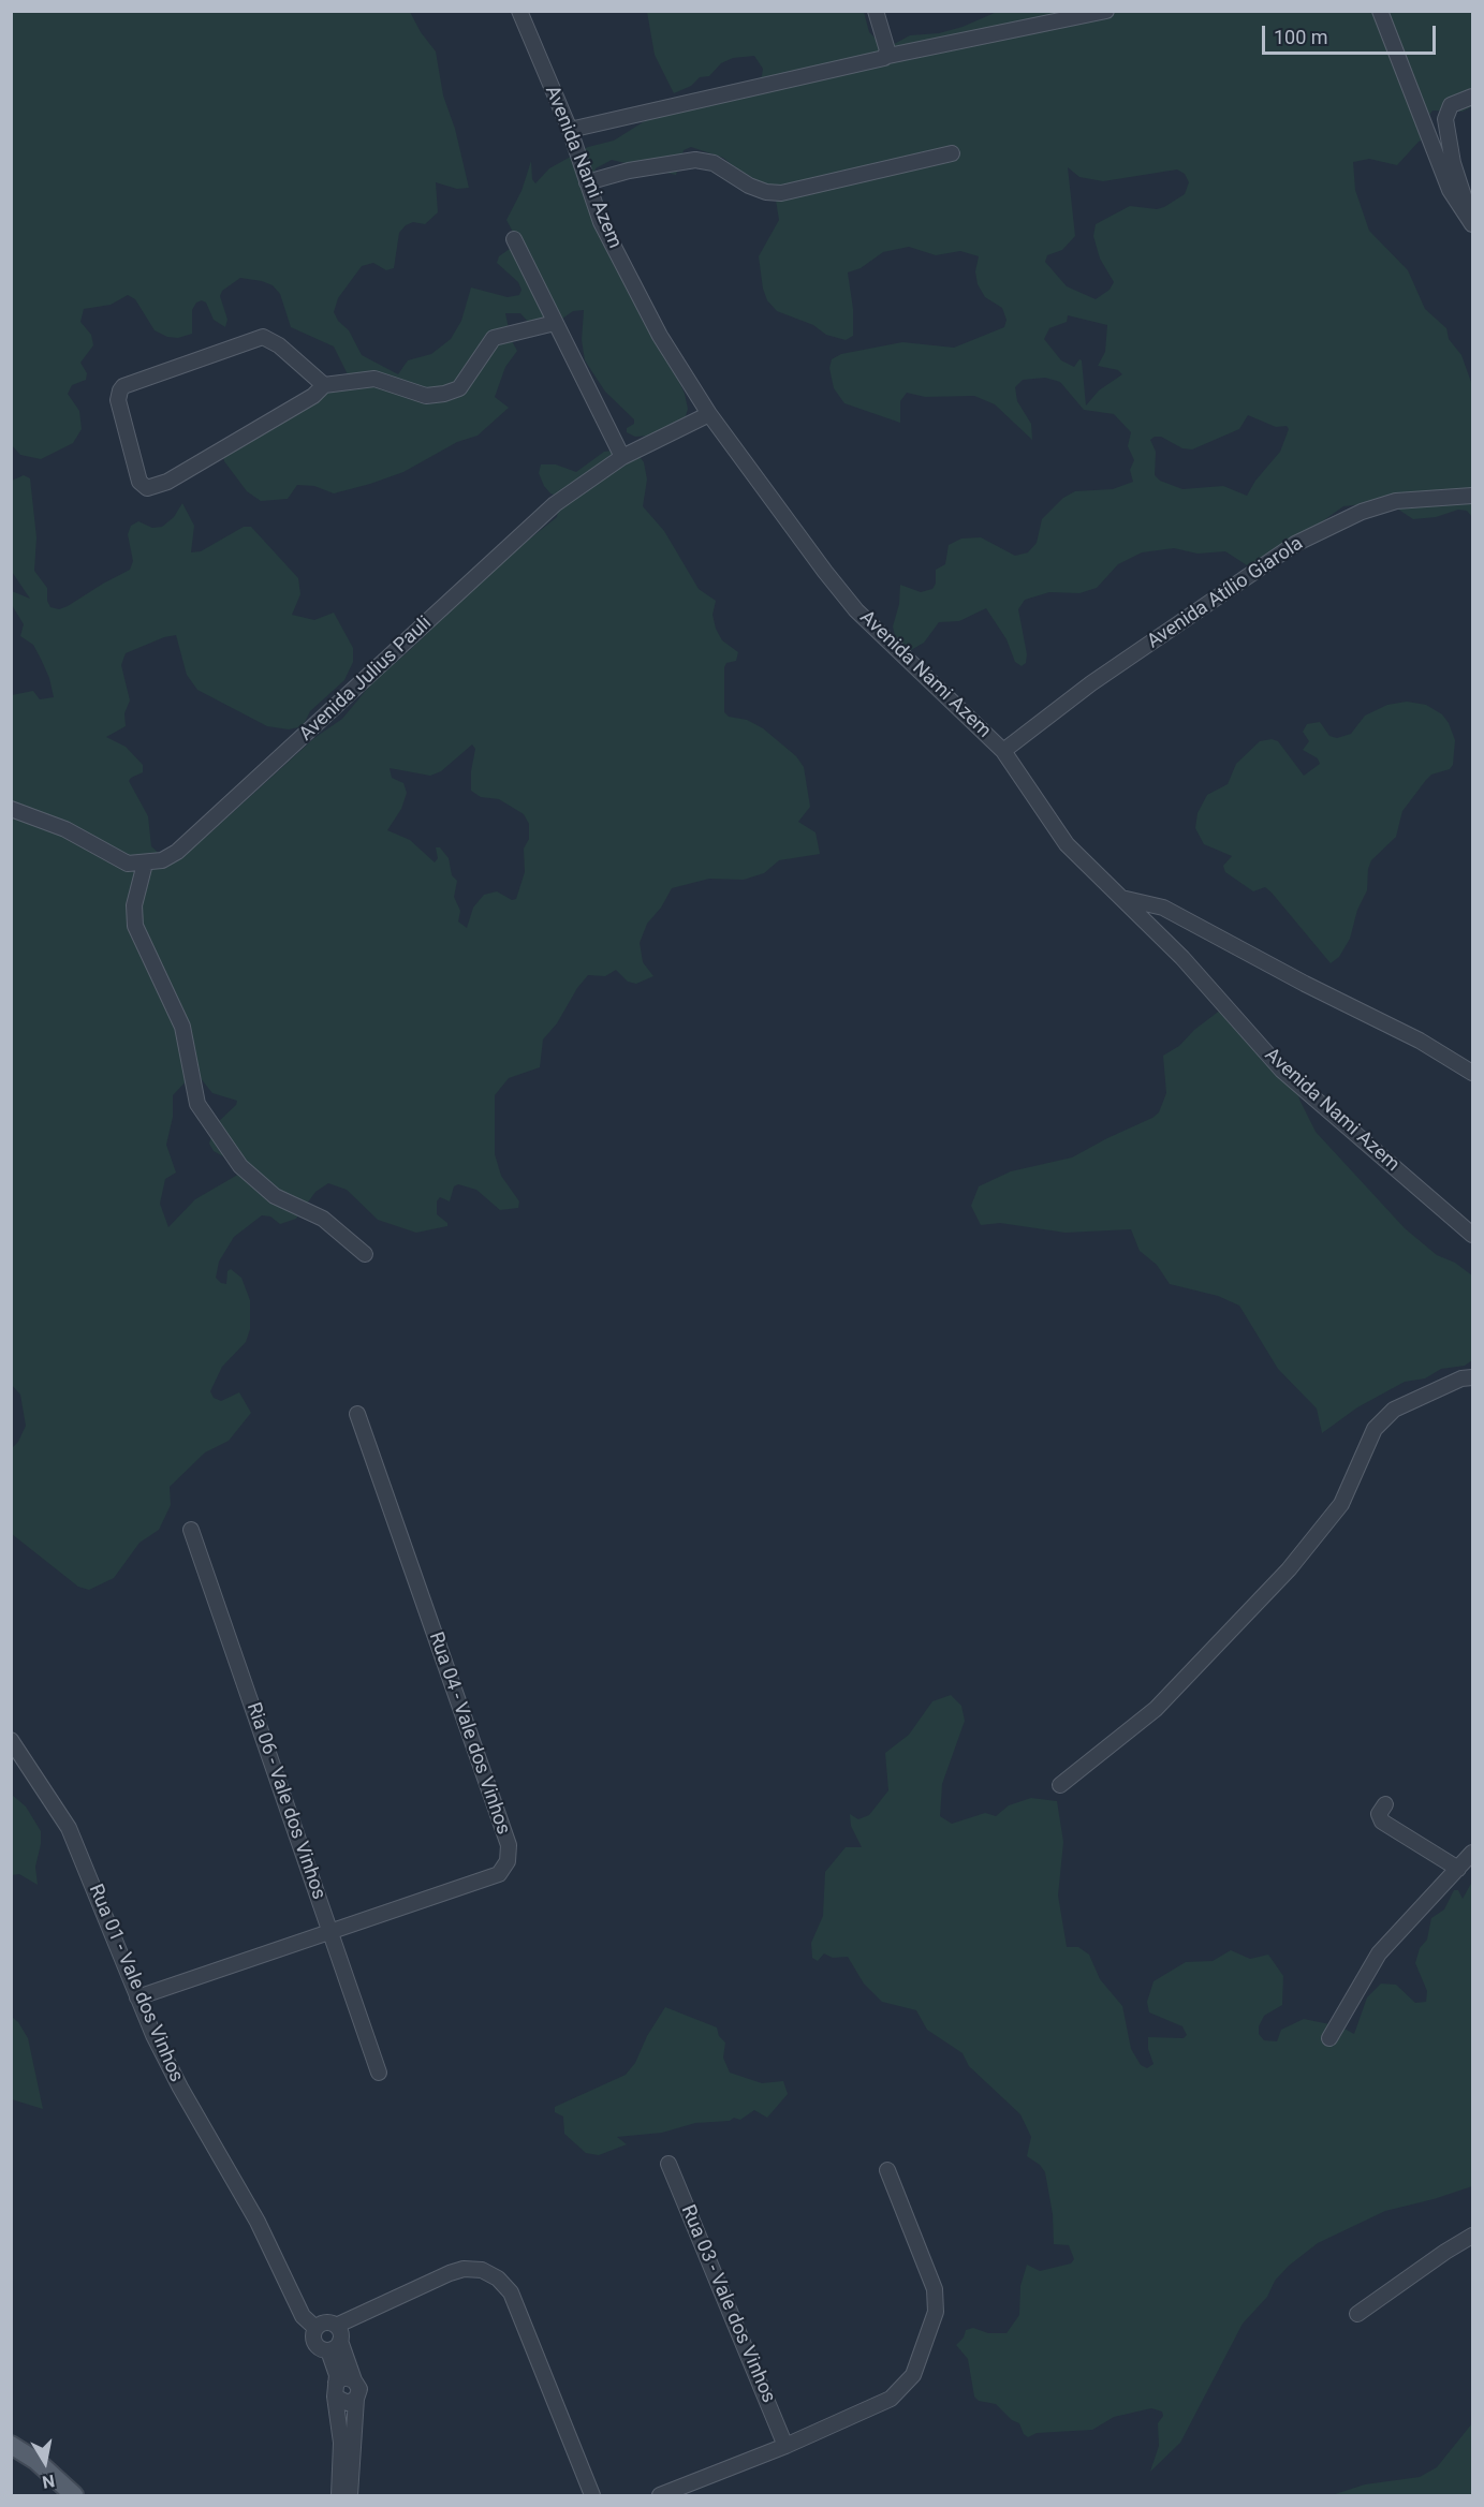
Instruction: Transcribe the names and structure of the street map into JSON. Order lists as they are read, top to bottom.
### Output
{
  "streets": {
    "street": [
      "Avenida Nami Azem",
      "Avenida Atílio Giarola",
      "Avenida Julius Pauli",
      "Rua 04 - Vale dos Vinhos",
      "Ria 06 - Vale dos Vinhos",
      "Rua 01 - Vale dos Vinhos",
      "Rua 03 - Vale dos Vinhos"
    ]
  },
  "crossings": [
    ["Avenida Nami Azem", "Avenida Atílio Giarola"],
    ["Avenida Nami Azem", "Avenida Julius Pauli"],
    ["Rua 04 - Vale dos Vinhos", "Ria 06 - Vale dos Vinhos"],
    ["Rua 04 - Vale dos Vinhos", "Rua 01 - Vale dos Vinhos"]
  ],
  "scale_bar": "100 m",
  "north": "bottom"
}
